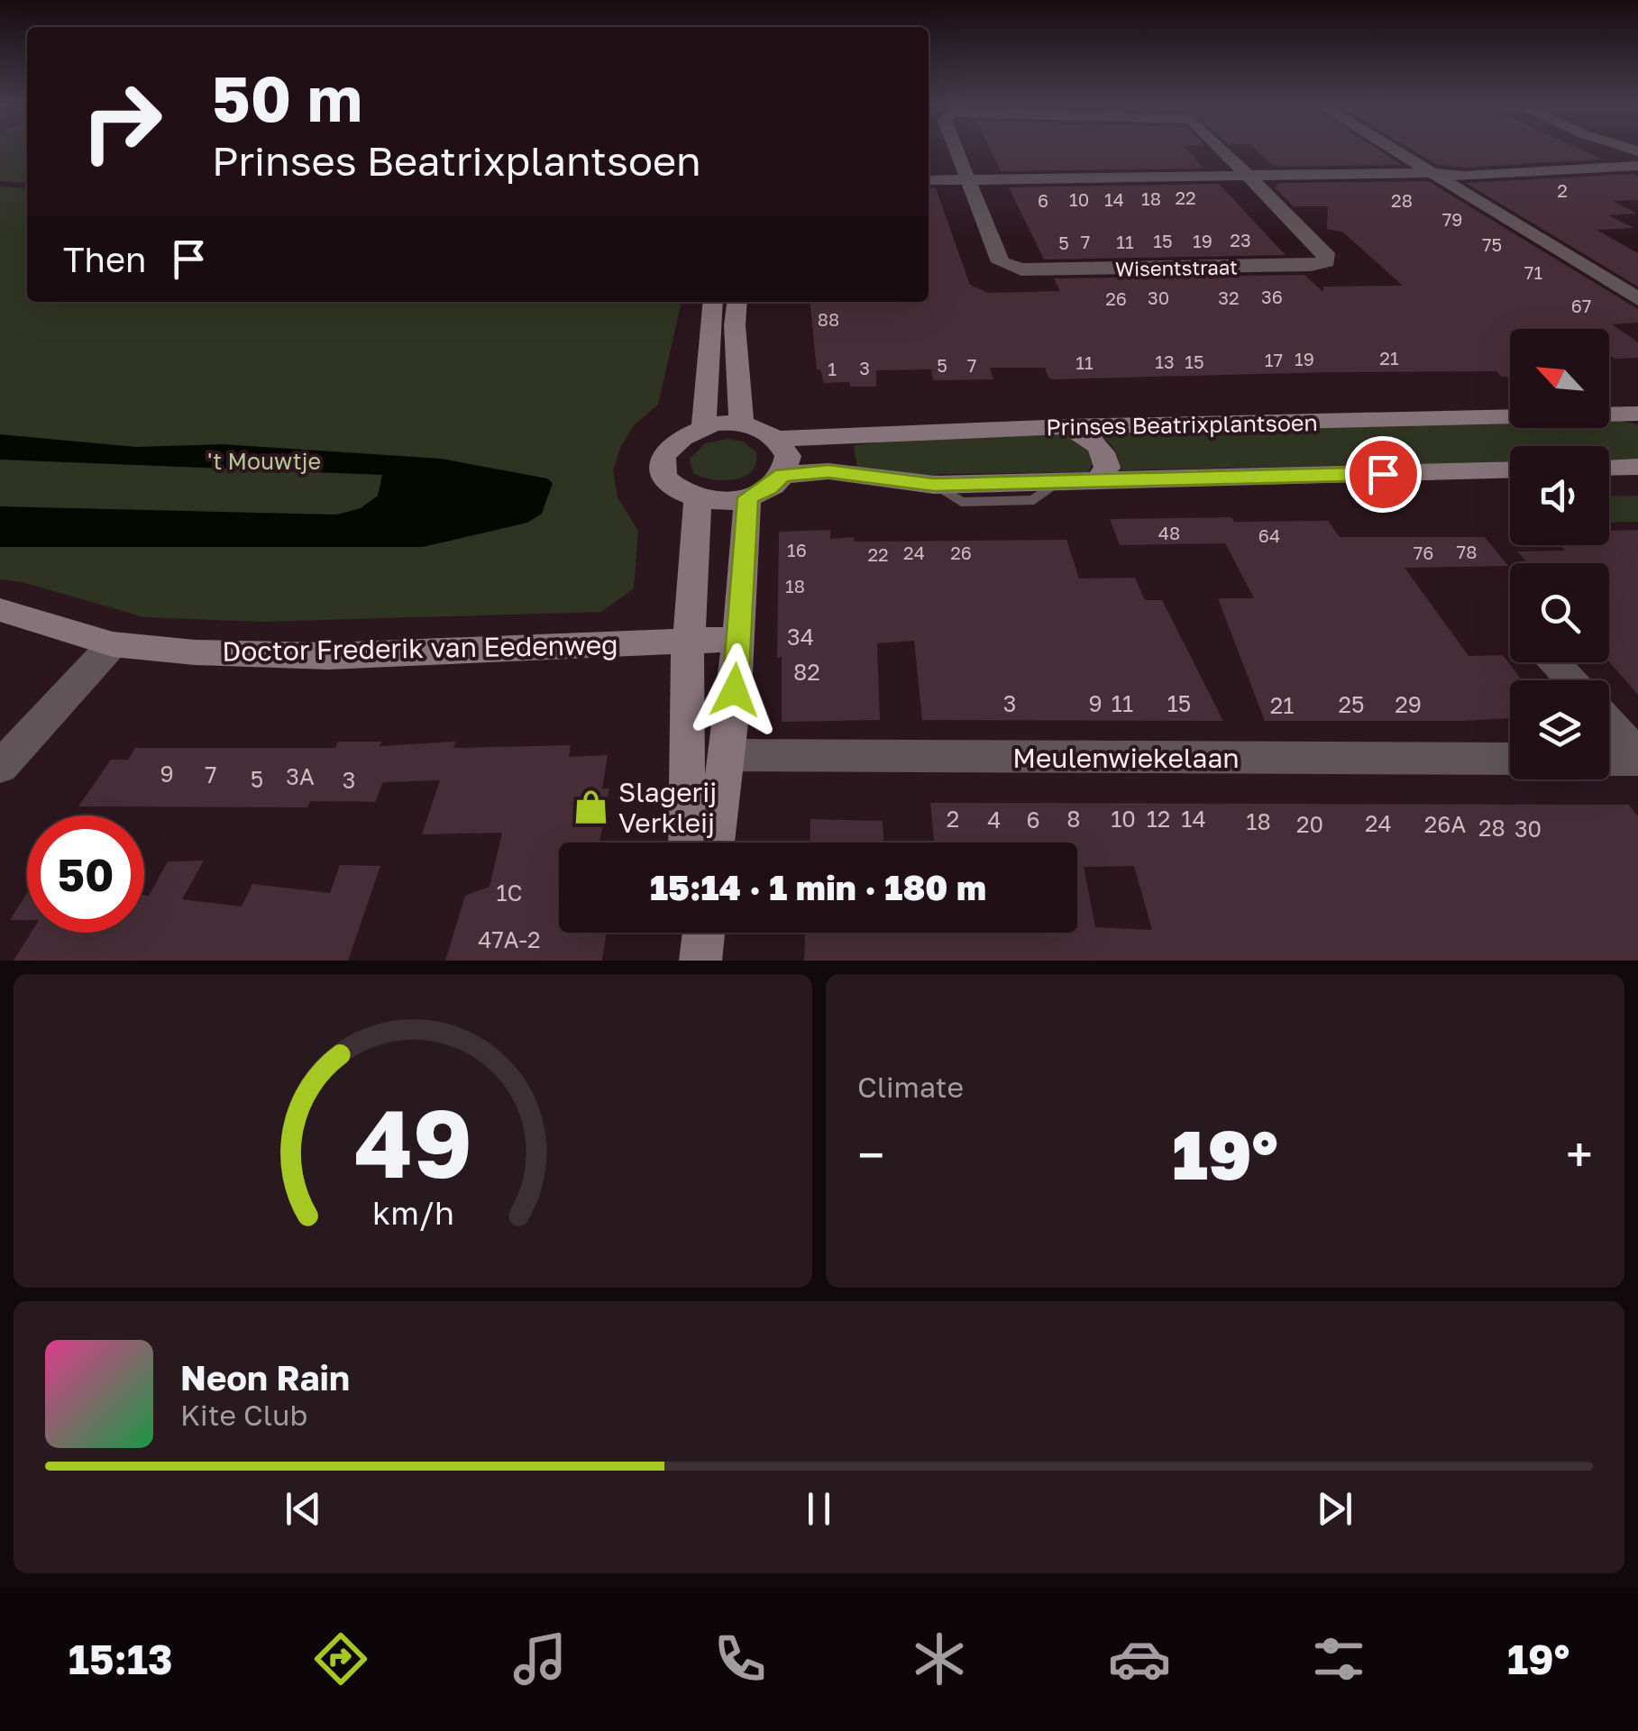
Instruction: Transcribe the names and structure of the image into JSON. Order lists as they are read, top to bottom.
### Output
{
  "streets": {
    "street": [
      "Wisentstraat",
      "Prinses Beatrixplantsoen",
      "Doctor Frederik van Eedenweg",
      "Meulenwiekelaan"
    ]
  },
  "parks": ["'t Mouwtje"],
  "places": {
    "shop": ["Slagerij Verkleij"]
  },
  "house_numbers": [
    "2",
    "22",
    "18",
    "10",
    "14",
    "6",
    "28",
    "79",
    "23",
    "15",
    "19",
    "7",
    "11",
    "5",
    "75",
    "71",
    "36",
    "30",
    "32",
    "26",
    "67",
    "88",
    "21",
    "19",
    "17",
    "13",
    "15",
    "11",
    "5",
    "7",
    "3",
    "1",
    "48",
    "64",
    "16",
    "78",
    "24",
    "26",
    "76",
    "22",
    "18",
    "34",
    "82",
    "3",
    "9",
    "11",
    "15",
    "25",
    "29",
    "21",
    "9",
    "7",
    "3A",
    "5",
    "3",
    "2",
    "8",
    "10",
    "12",
    "14",
    "4",
    "6",
    "18",
    "24",
    "20",
    "26A",
    "28",
    "30",
    "1C",
    "47A-2"
  ],
  "north": "top left",
  "page": {
    "turn": ["50 m", "Prinses Beatrixplantsoen"],
    "then": "Then",
    "limit": "50",
    "trip": "15:14 · 1 min · 180 m",
    "tile": "Climate",
    "heat": ["−", "19°", "+"],
    "song": ["Neon Rain", "Kite Club"],
    "tabs": ["15:13", "19°"],
    "gauge": ["49", "km/h"]
  }
}
